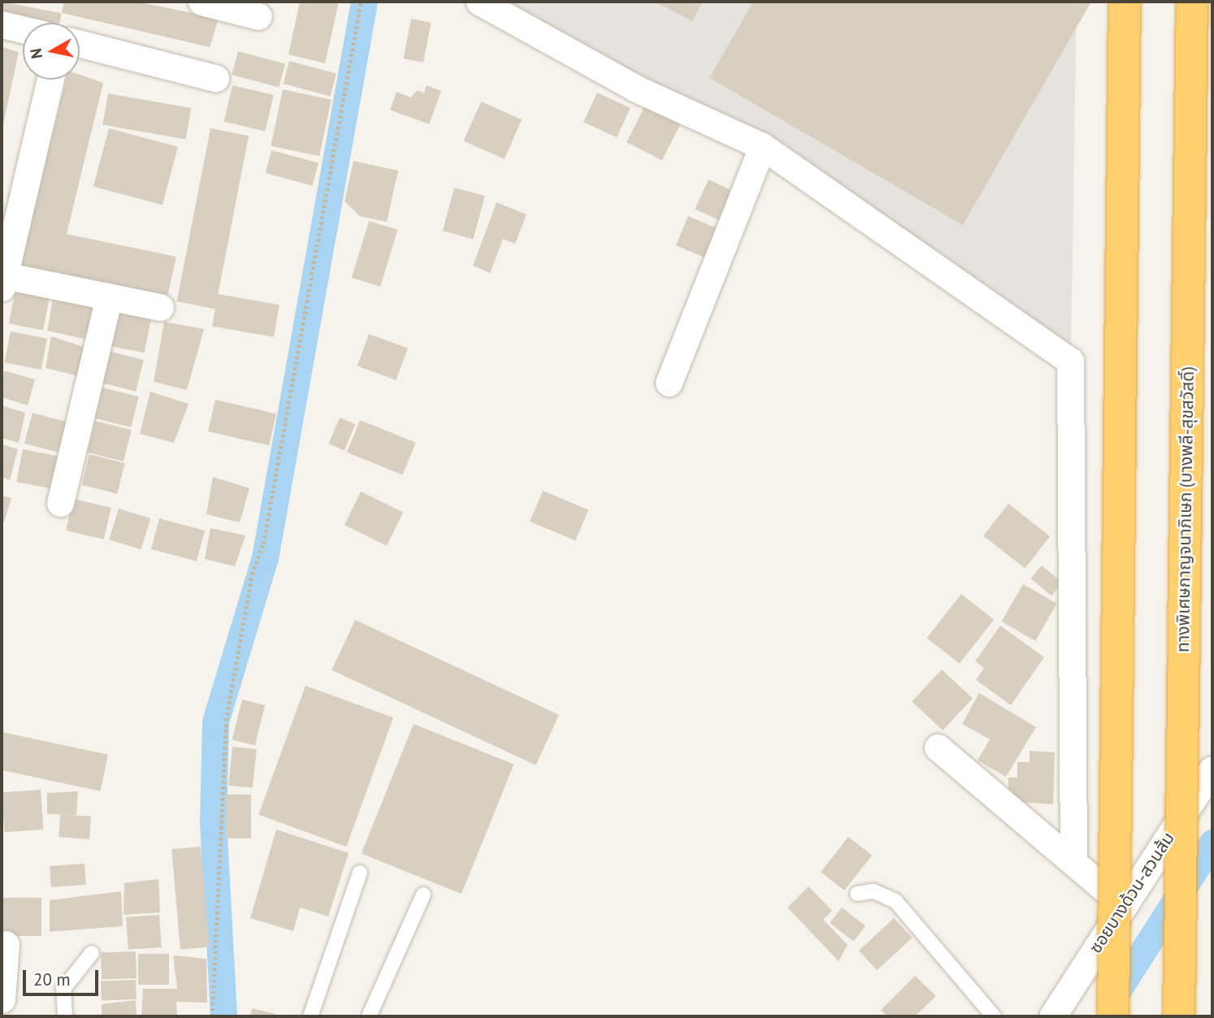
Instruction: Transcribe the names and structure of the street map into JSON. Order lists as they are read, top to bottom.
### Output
{
  "streets": {
    "highway": ["ทางพิเศษกาญจนาภิเษก (บางพลี-สุขสวัสดิ์)"],
    "street": ["ซอยบางด้วน-สวนส้ม"]
  },
  "scale_bar": "20 m",
  "north": "left"
}
